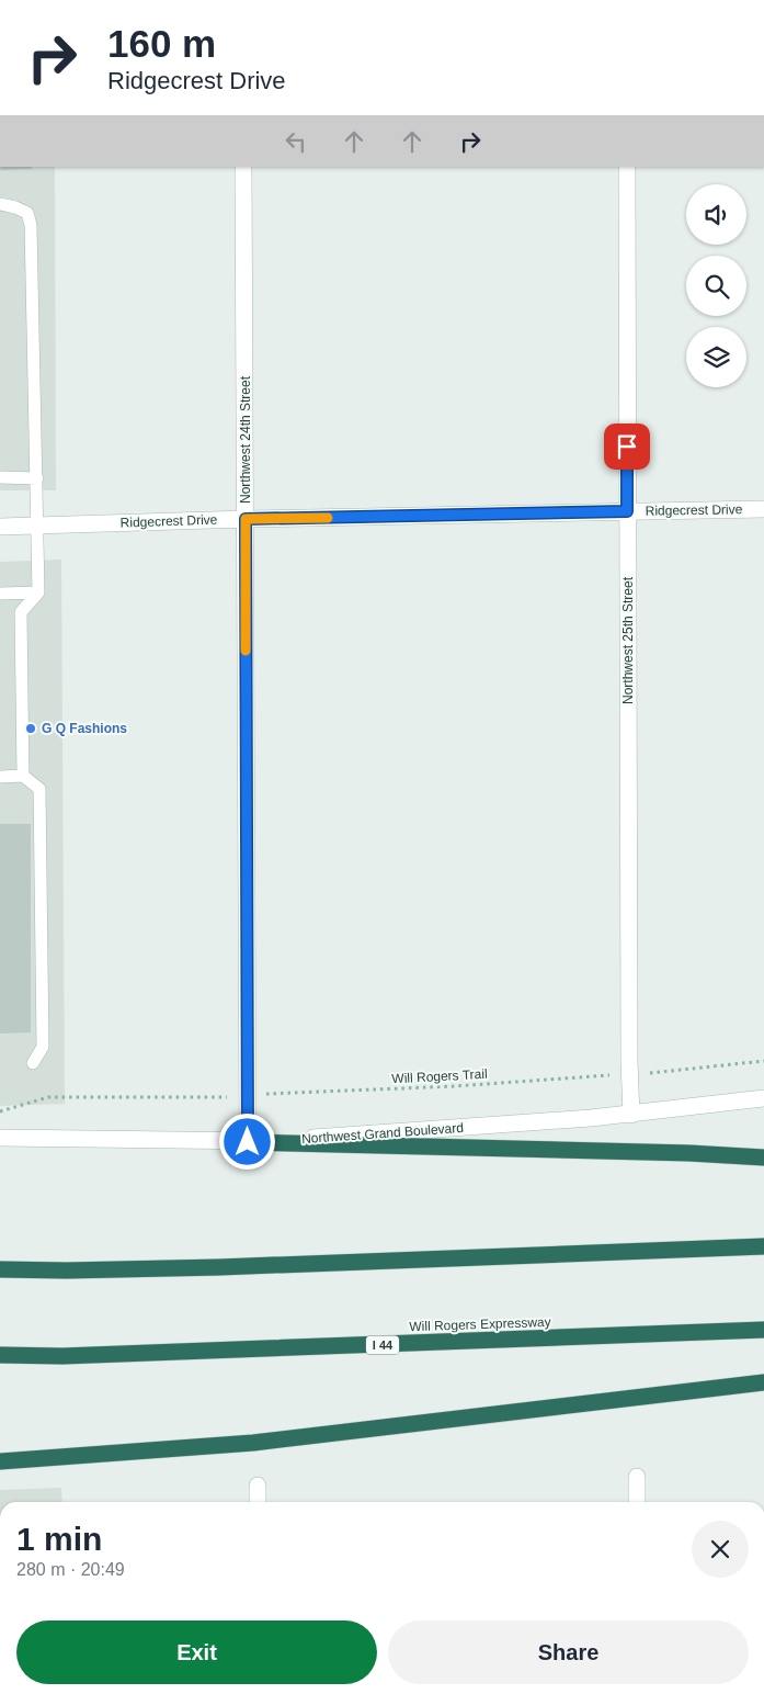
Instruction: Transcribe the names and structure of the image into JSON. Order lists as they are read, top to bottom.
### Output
{
  "streets": {
    "highway": ["Will Rogers Expressway", "I 44"],
    "street": [
      "Northwest 24th Street",
      "Ridgecrest Drive",
      "Northwest 25th Street",
      "Northwest Grand Boulevard"
    ],
    "path": ["Will Rogers Trail"]
  },
  "crossings": [
    ["Northwest 24th Street", "Ridgecrest Drive"],
    ["Northwest 24th Street", "Northwest Grand Boulevard"],
    ["Ridgecrest Drive", "Northwest 25th Street"],
    ["Northwest 25th Street", "Northwest Grand Boulevard"]
  ],
  "places": ["G Q Fashions"],
  "page": {
    "turn": ["160 m", "Ridgecrest Drive"],
    "heading": ["1 min", "280 m · 20:49"],
    "buttons": ["Exit", "Share"]
  }
}
